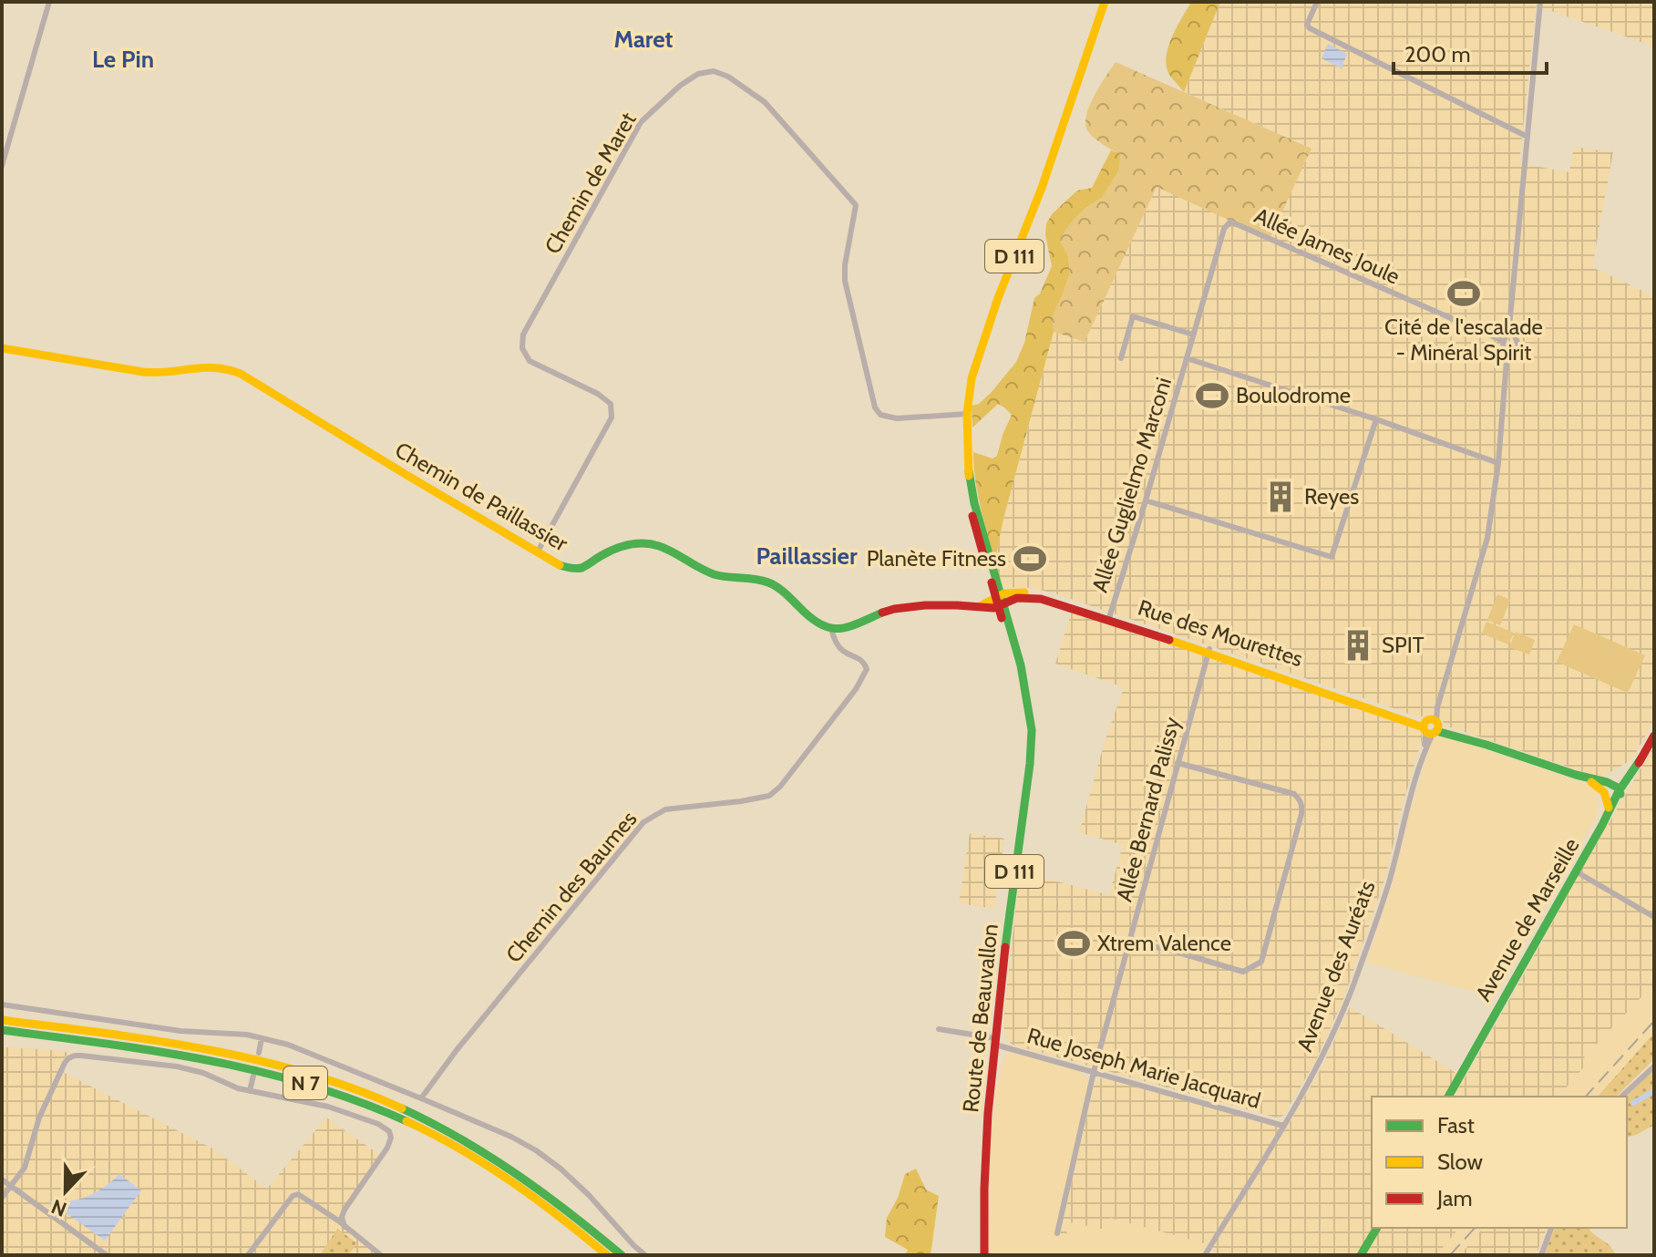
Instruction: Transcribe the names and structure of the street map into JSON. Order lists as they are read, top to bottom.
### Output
{
  "streets": {
    "main road": [
      "D 111",
      "Chemin de Paillassier",
      "Rue des Mourettes",
      "Avenue de Marseille",
      "Route de Beauvallon",
      "N 7"
    ],
    "street": [
      "Chemin de Maret",
      "Allée James Joule",
      "Allée Guglielmo Marconi",
      "Allée Bernard Palissy",
      "Chemin des Baumes",
      "Avenue des Auréats",
      "Rue Joseph Marie Jacquard"
    ]
  },
  "crossings": [
    ["Chemin de Maret", "Chemin de Paillassier"],
    ["Chemin de Maret", "Route de Beauvallon"],
    ["Allée James Joule", "Allée Guglielmo Marconi"],
    ["Allée James Joule", "Avenue des Auréats"],
    ["Allée Guglielmo Marconi", "Rue des Mourettes"],
    ["Chemin de Paillassier", "Chemin des Baumes"],
    ["Rue des Mourettes", "Allée Bernard Palissy"],
    ["Rue des Mourettes", "Avenue de Marseille"],
    ["Rue des Mourettes", "Avenue des Auréats"],
    ["Rue des Mourettes", "Route de Beauvallon"],
    ["Allée Bernard Palissy", "Rue Joseph Marie Jacquard"],
    ["Avenue des Auréats", "Rue Joseph Marie Jacquard"],
    ["Route de Beauvallon", "Rue Joseph Marie Jacquard"]
  ],
  "districts": ["Maret", "Le Pin", "Paillassier"],
  "places": {
    "sports": [
      "Cité de l'escalade - Minéral Spirit",
      "Boulodrome",
      "Planète Fitness",
      "Xtrem Valence"
    ],
    "building": ["Reyes", "SPIT"]
  },
  "legend": ["Fast", "Slow", "Jam"],
  "scale_bar": "200 m",
  "north": "bottom"
}
